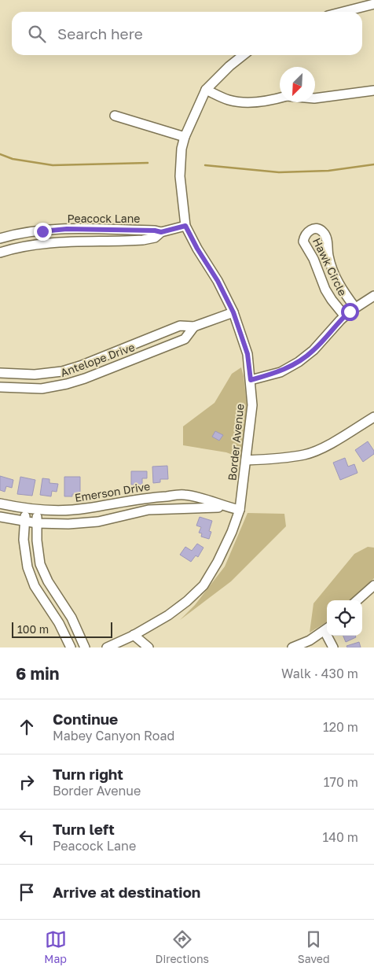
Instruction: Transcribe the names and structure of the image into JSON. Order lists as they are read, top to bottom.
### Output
{
  "streets": {
    "street": [
      "Peacock Lane",
      "Hawk Circle",
      "Antelope Drive",
      "Border Avenue",
      "Emerson Drive"
    ]
  },
  "crossings": [
    ["Peacock Lane", "Border Avenue"],
    ["Antelope Drive", "Border Avenue"],
    ["Border Avenue", "Emerson Drive"]
  ],
  "scale_bar": "100 m",
  "north": "bottom left",
  "page": {
    "search": "Search here",
    "scale": "100 m",
    "heading": ["6 min", "Walk · 430 m"],
    "list": [
      ["Continue", "Mabey Canyon Road", "120 m"],
      ["Turn right", "Border Avenue", "170 m"],
      ["Turn left", "Peacock Lane", "140 m"],
      "Arrive at destination"
    ],
    "nav": ["Map", "Directions", "Saved"]
  }
}
